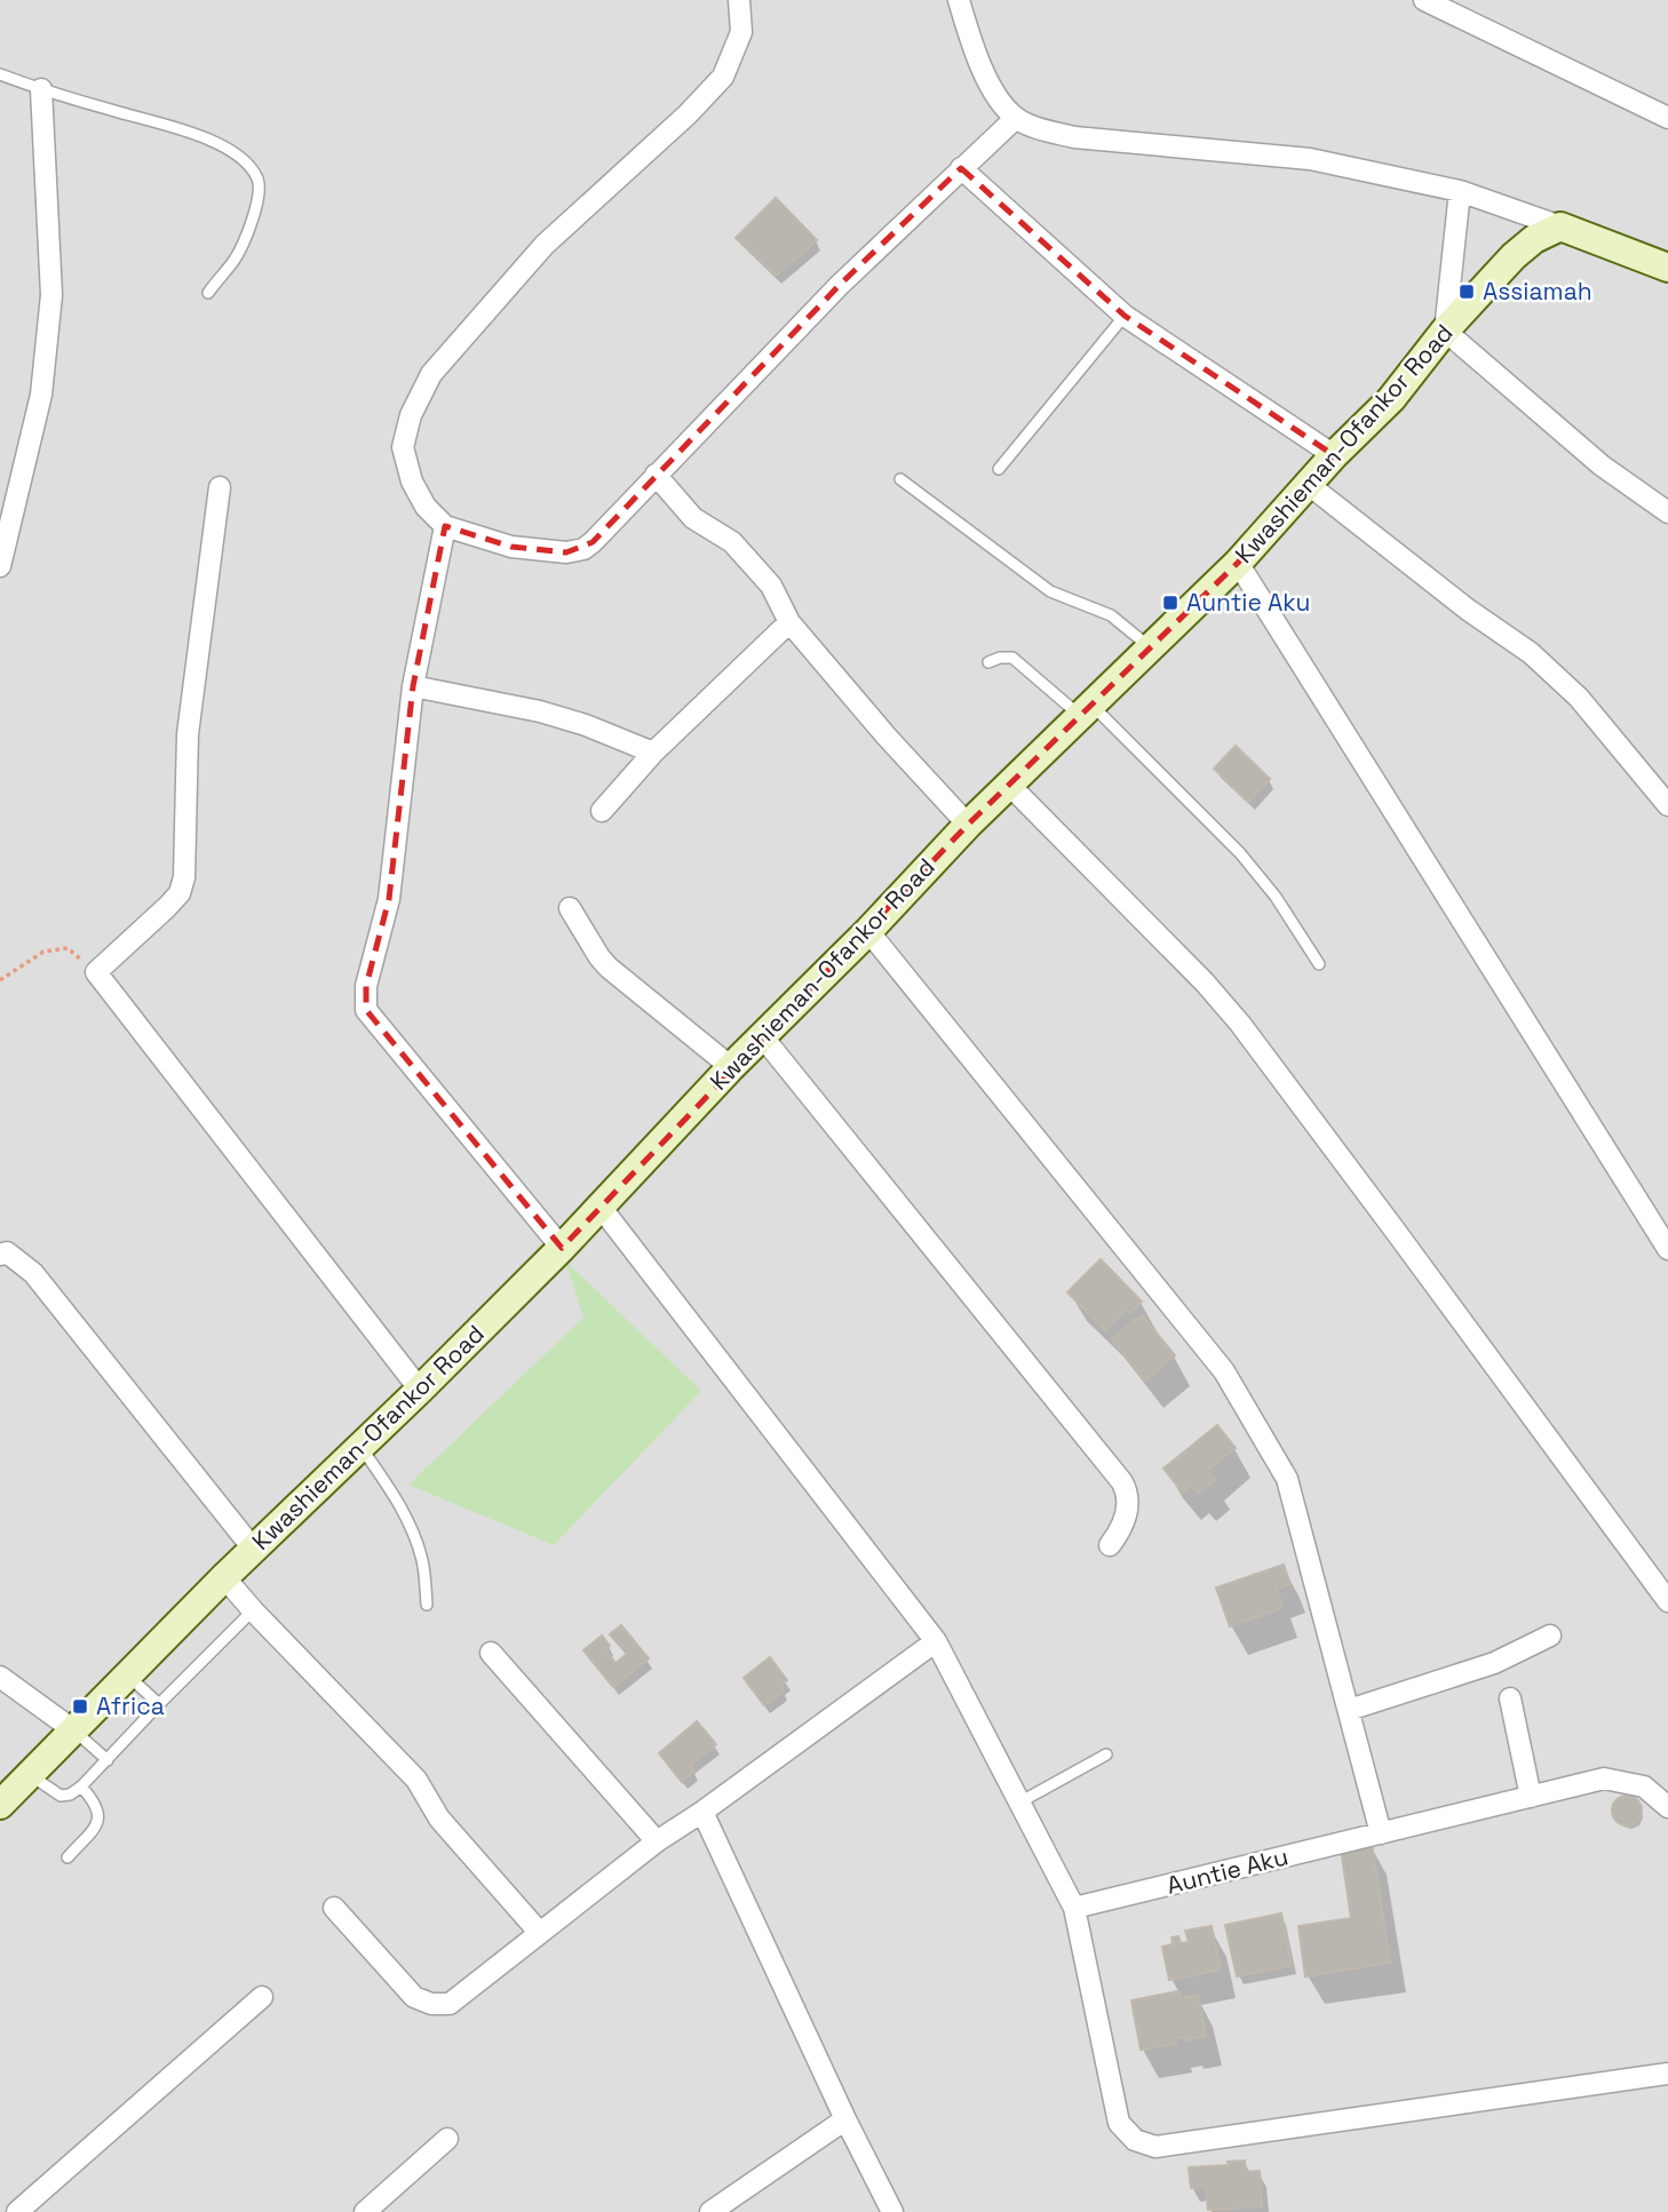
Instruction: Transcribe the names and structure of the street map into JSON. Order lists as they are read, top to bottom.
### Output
{
  "streets": {
    "main road": ["Kwashieman-Ofankor Road"],
    "street": ["Auntie Aku"]
  },
  "places": {
    "transit": ["Assiamah", "Auntie Aku", "Africa"]
  }
}
